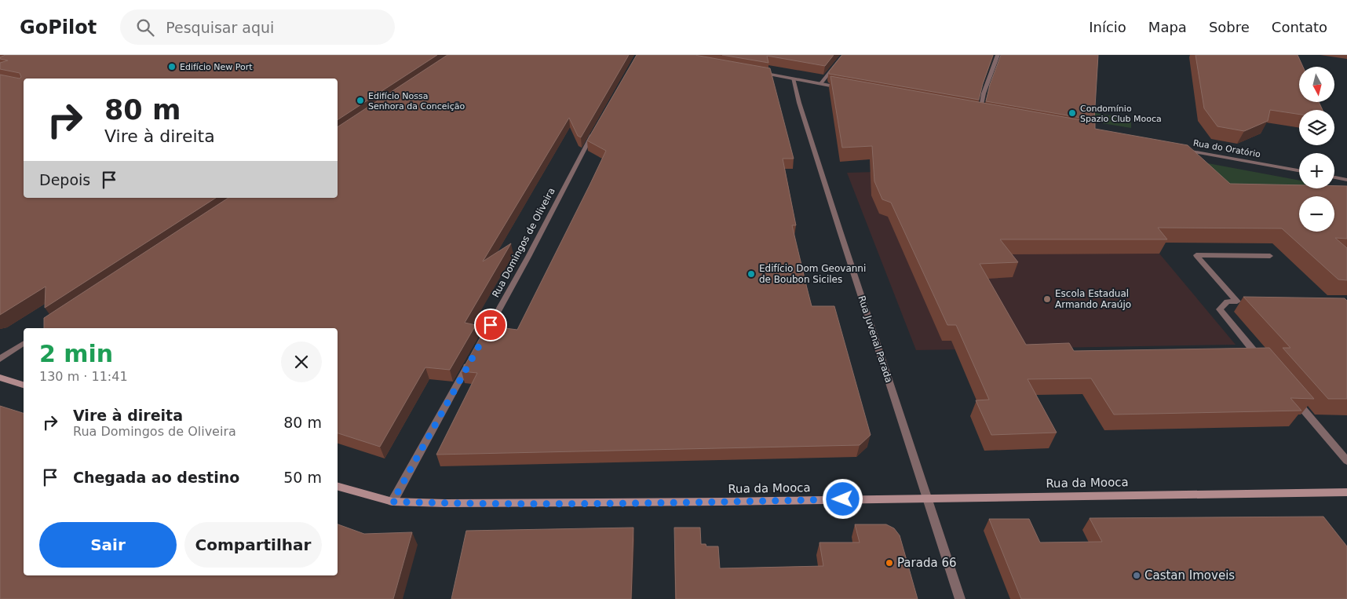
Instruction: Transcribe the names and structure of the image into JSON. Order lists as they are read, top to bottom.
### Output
{
  "streets": {
    "main road": ["Rua da Mooca"],
    "street": ["Rua do Oratório", "Rua Domingos de Oliveira", "Rua Juvenal Parada"]
  },
  "crossings": [
    ["Rua Juvenal Parada", "Rua da Mooca"]
  ],
  "places": [
    "Edifício New Port",
    "Edifício Nossa Senhora da Conceição",
    "Condomínio Spazio Club Mooca",
    "Edifício Dom Geovanni de Boubon Siciles",
    "Escola Estadual Armando Araújo",
    "Parada 66",
    "Castan Imoveis"
  ],
  "north": "bottom",
  "page": {
    "header": "GoPilot",
    "search": "Pesquisar aqui",
    "nav": [
      "Início",
      "Mapa",
      "Sobre",
      "Contato"
    ],
    "map_buttons": ["+", "−"],
    "turn": ["80 m", "Vire à direita"],
    "then": "Depois",
    "heading": ["2 min", "130 m · 11:41"],
    "list": [
      {
        "name": "Vire à direita",
        "note": "Rua Domingos de Oliveira",
        "value": "80 m"
      },
      {
        "name": "Chegada ao destino",
        "value": "50 m"
      }
    ],
    "buttons": ["Sair", "Compartilhar"]
  }
}
